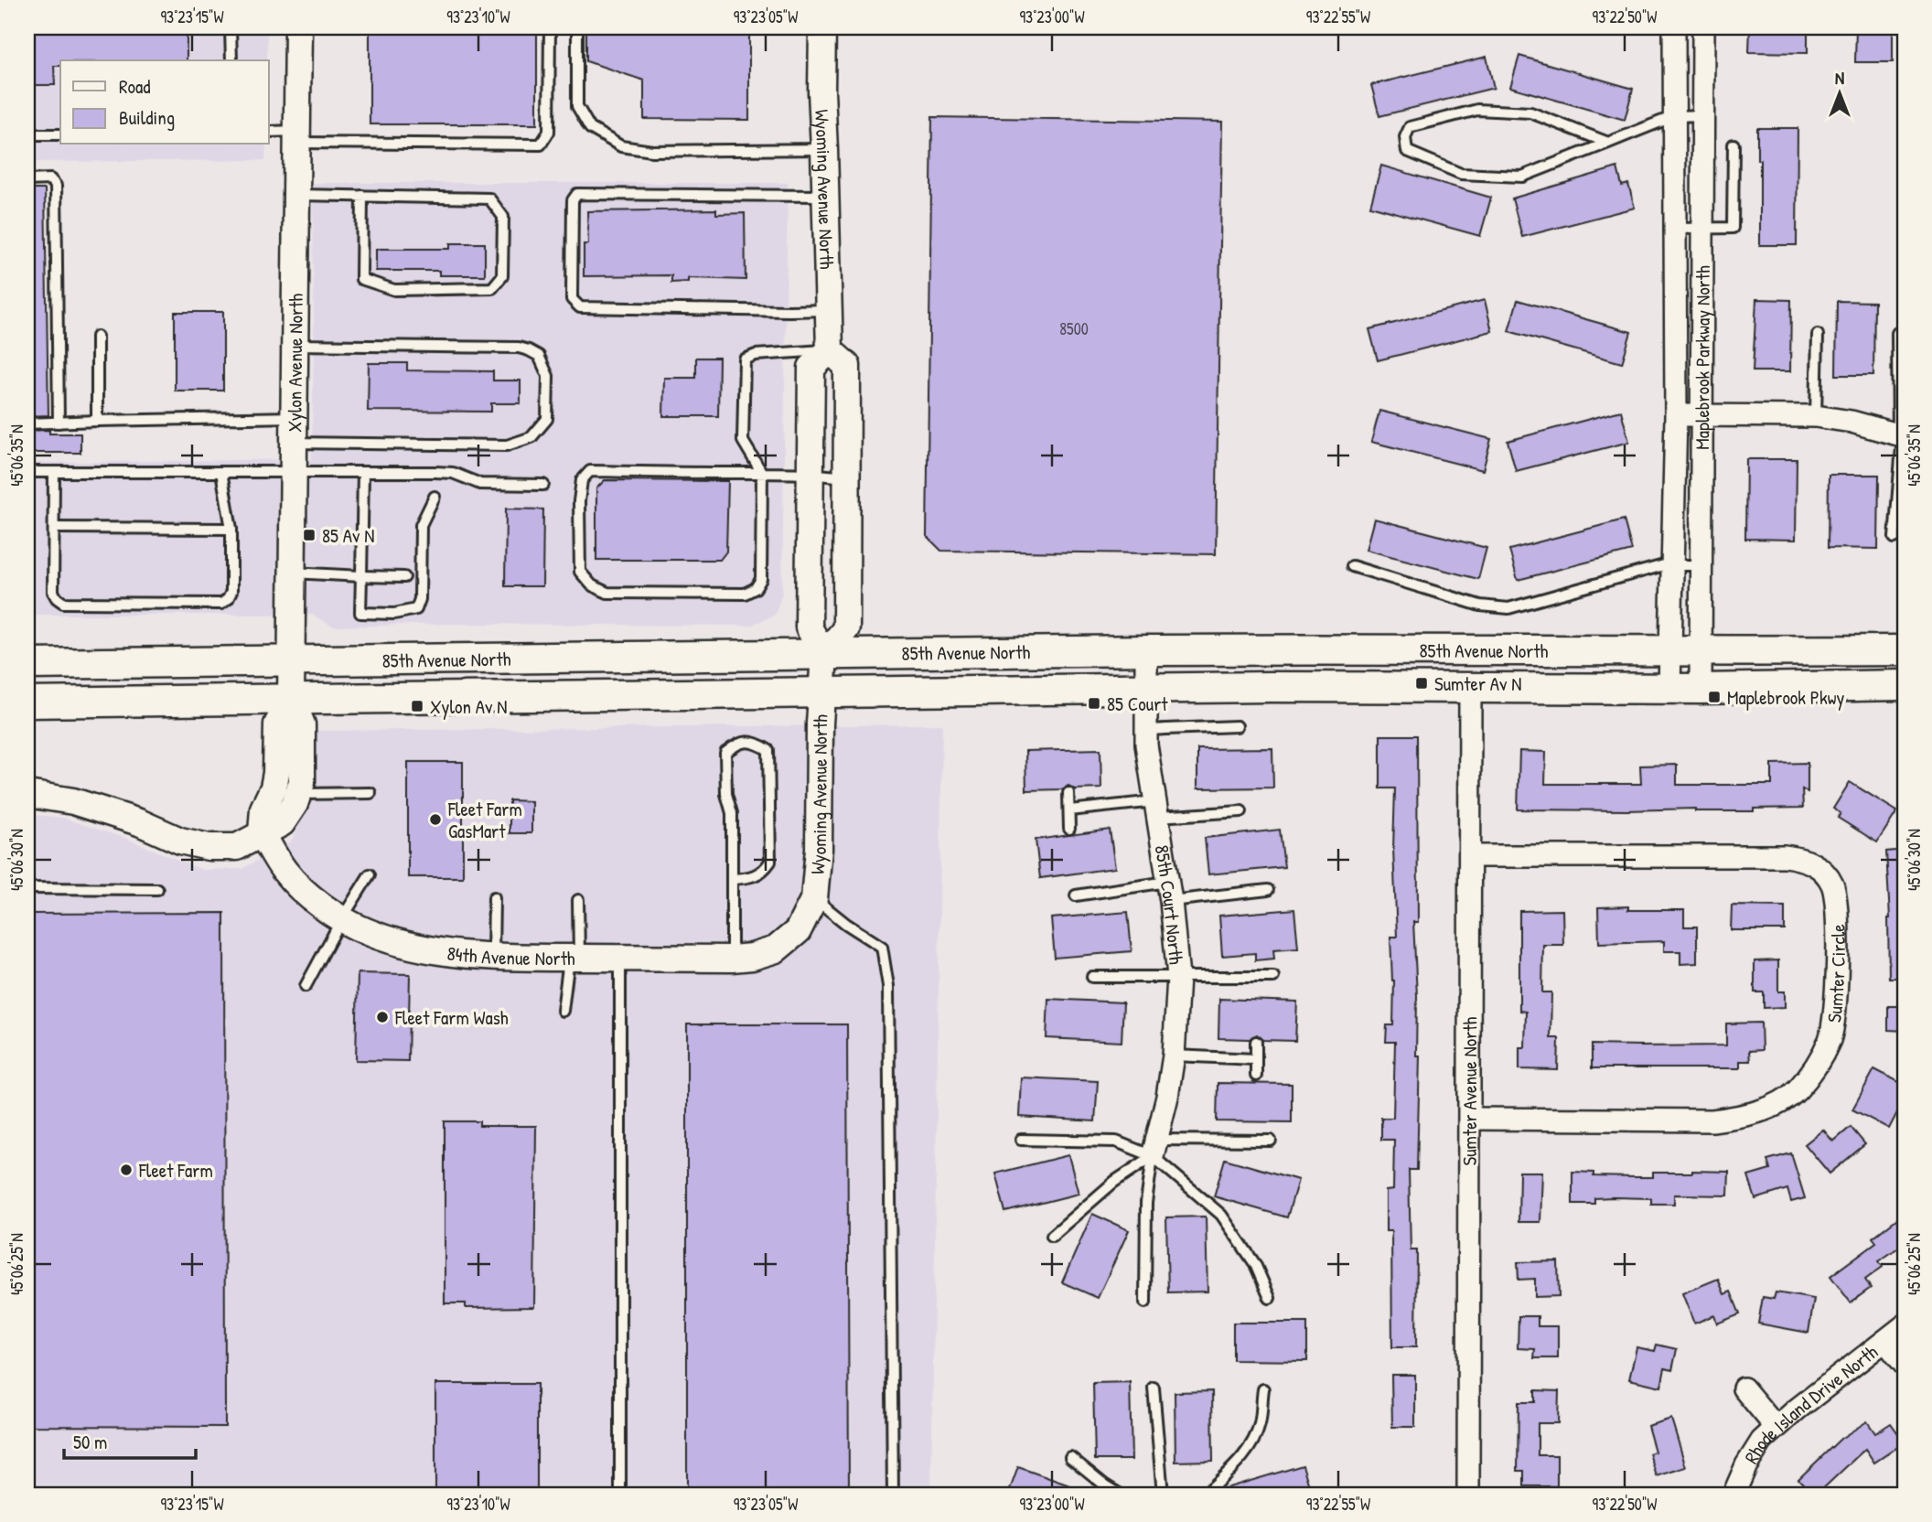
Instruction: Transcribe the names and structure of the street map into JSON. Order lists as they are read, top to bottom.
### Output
{
  "streets": {
    "main road": ["85th Avenue North"],
    "street": [
      "Wyoming Avenue North",
      "Maplebrook Parkway North",
      "Xylon Avenue North",
      "85th Court North",
      "84th Avenue North",
      "Sumter Circle",
      "Sumter Avenue North",
      "Rhode Island Drive North"
    ]
  },
  "crossings": [
    ["Wyoming Avenue North", "85th Avenue North"],
    ["Wyoming Avenue North", "84th Avenue North"],
    ["Maplebrook Parkway North", "85th Avenue North"],
    ["Xylon Avenue North", "85th Avenue North"],
    ["85th Avenue North", "85th Court North"],
    ["85th Avenue North", "Sumter Avenue North"],
    ["Sumter Circle", "Sumter Avenue North"]
  ],
  "places": {
    "transit": [
      "85 Av N",
      "Sumter Av N",
      "Maplebrook Pkwy",
      "85 Court",
      "Xylon Av N"
    ],
    "other": ["Fleet Farm GasMart", "Fleet Farm Wash", "Fleet Farm"]
  },
  "house_numbers": ["8500"],
  "legend": ["Road", "Building"],
  "scale_bar": "50 m",
  "north": "top",
  "coordinates": [
    "93°23'15\"W",
    "93°23'10\"W",
    "93°23'05\"W",
    "93°23'00\"W",
    "93°22'55\"W",
    "93°22'50\"W",
    "45°06'35\"N",
    "45°06'30\"N",
    "45°06'25\"N"
  ]
}
